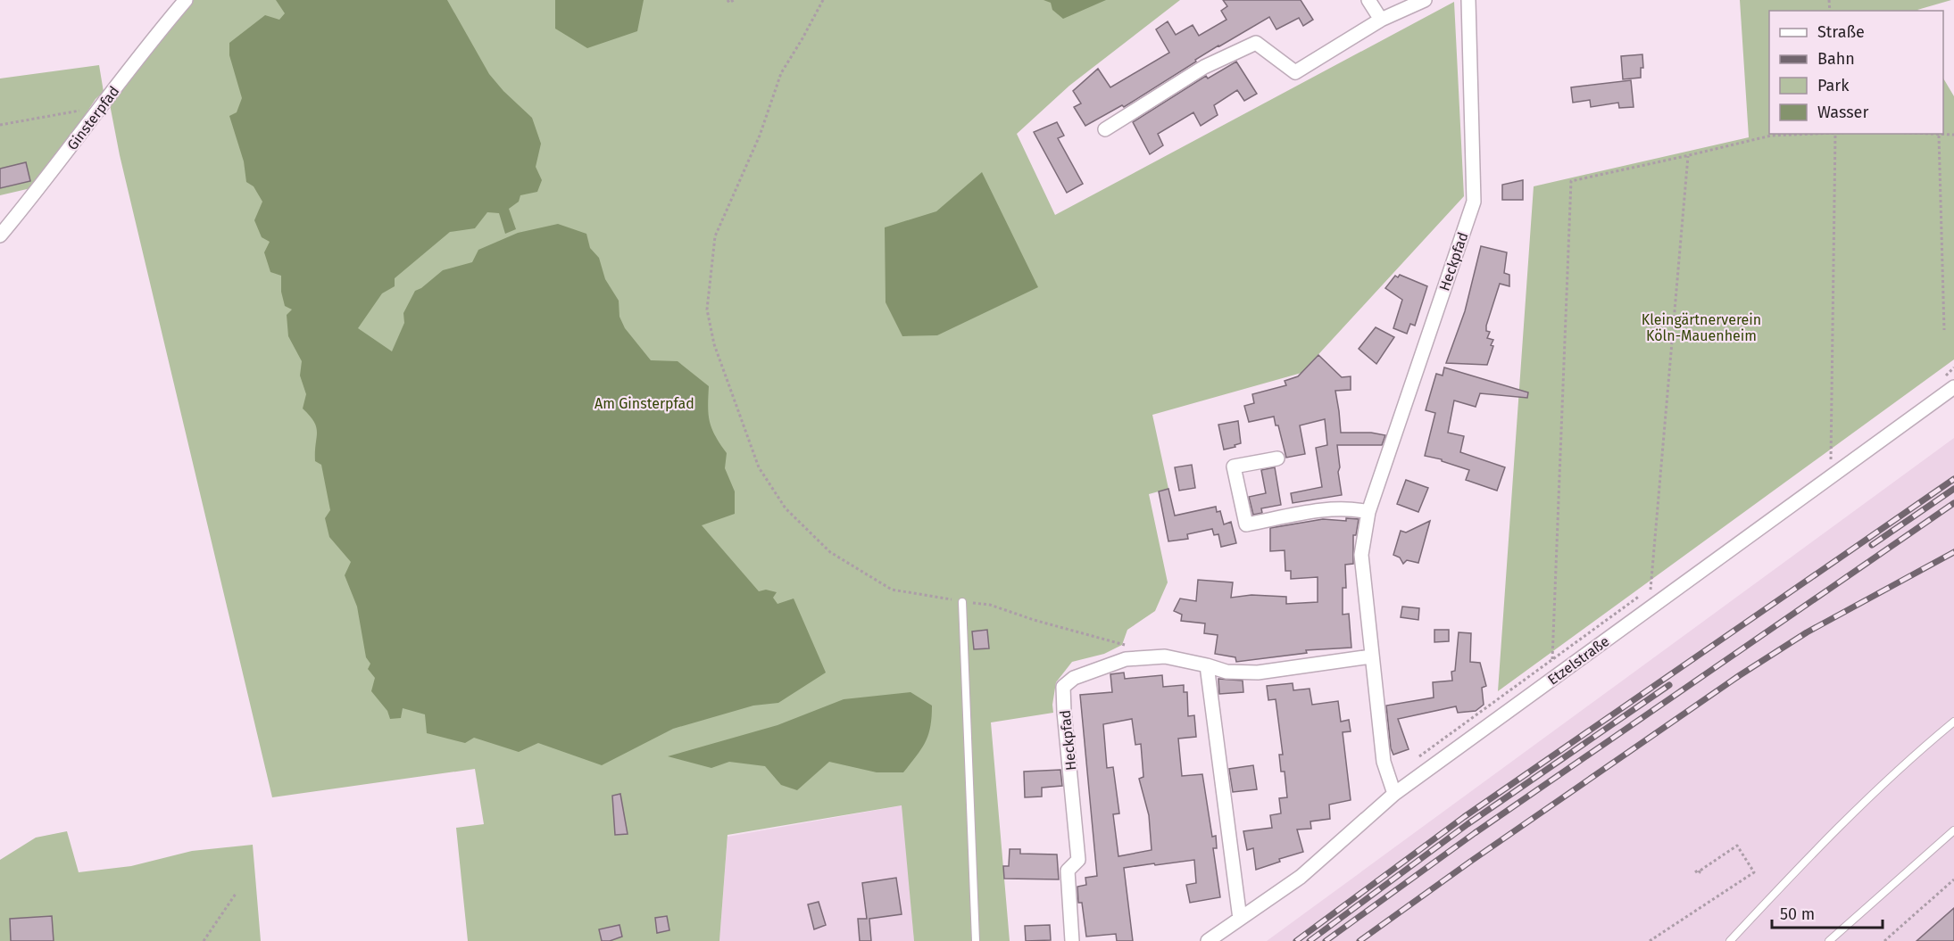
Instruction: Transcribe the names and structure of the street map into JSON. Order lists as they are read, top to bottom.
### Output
{
  "streets": {
    "street": ["Ginsterpfad", "Heckpfad", "Etzelstraße"]
  },
  "crossings": [
    ["Heckpfad", "Etzelstraße"]
  ],
  "parks": ["Kleingärtnerverein Köln-Mauenheim", "Am Ginsterpfad"],
  "legend": [
    "Straße",
    "Bahn",
    "Park",
    "Wasser"
  ],
  "scale_bar": "50 m"
}
